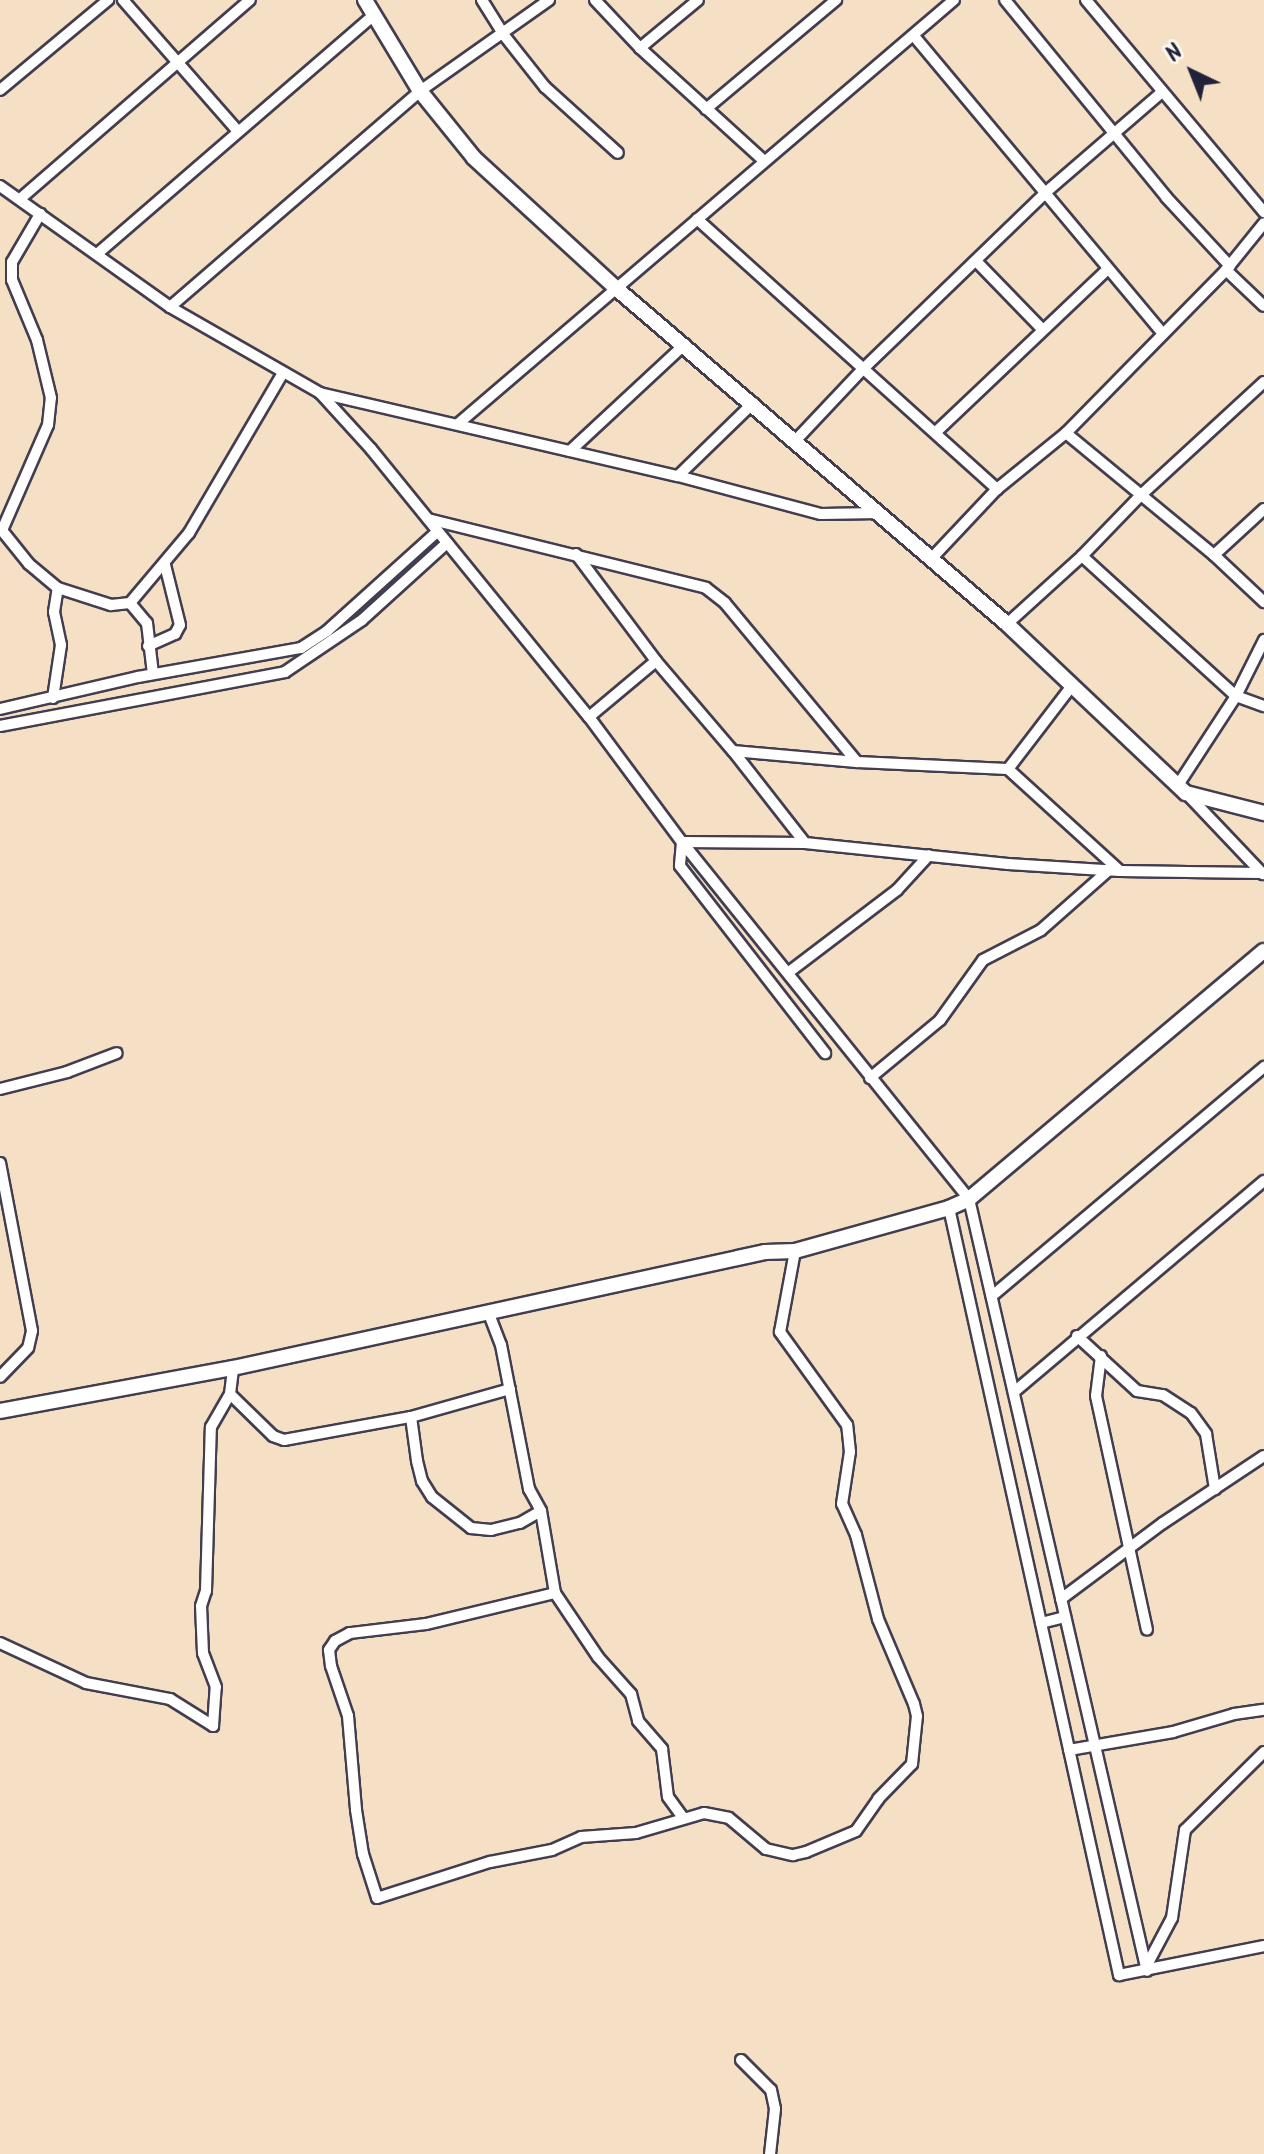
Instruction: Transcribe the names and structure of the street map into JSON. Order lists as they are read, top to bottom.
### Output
{
  "north": "top left"
}
